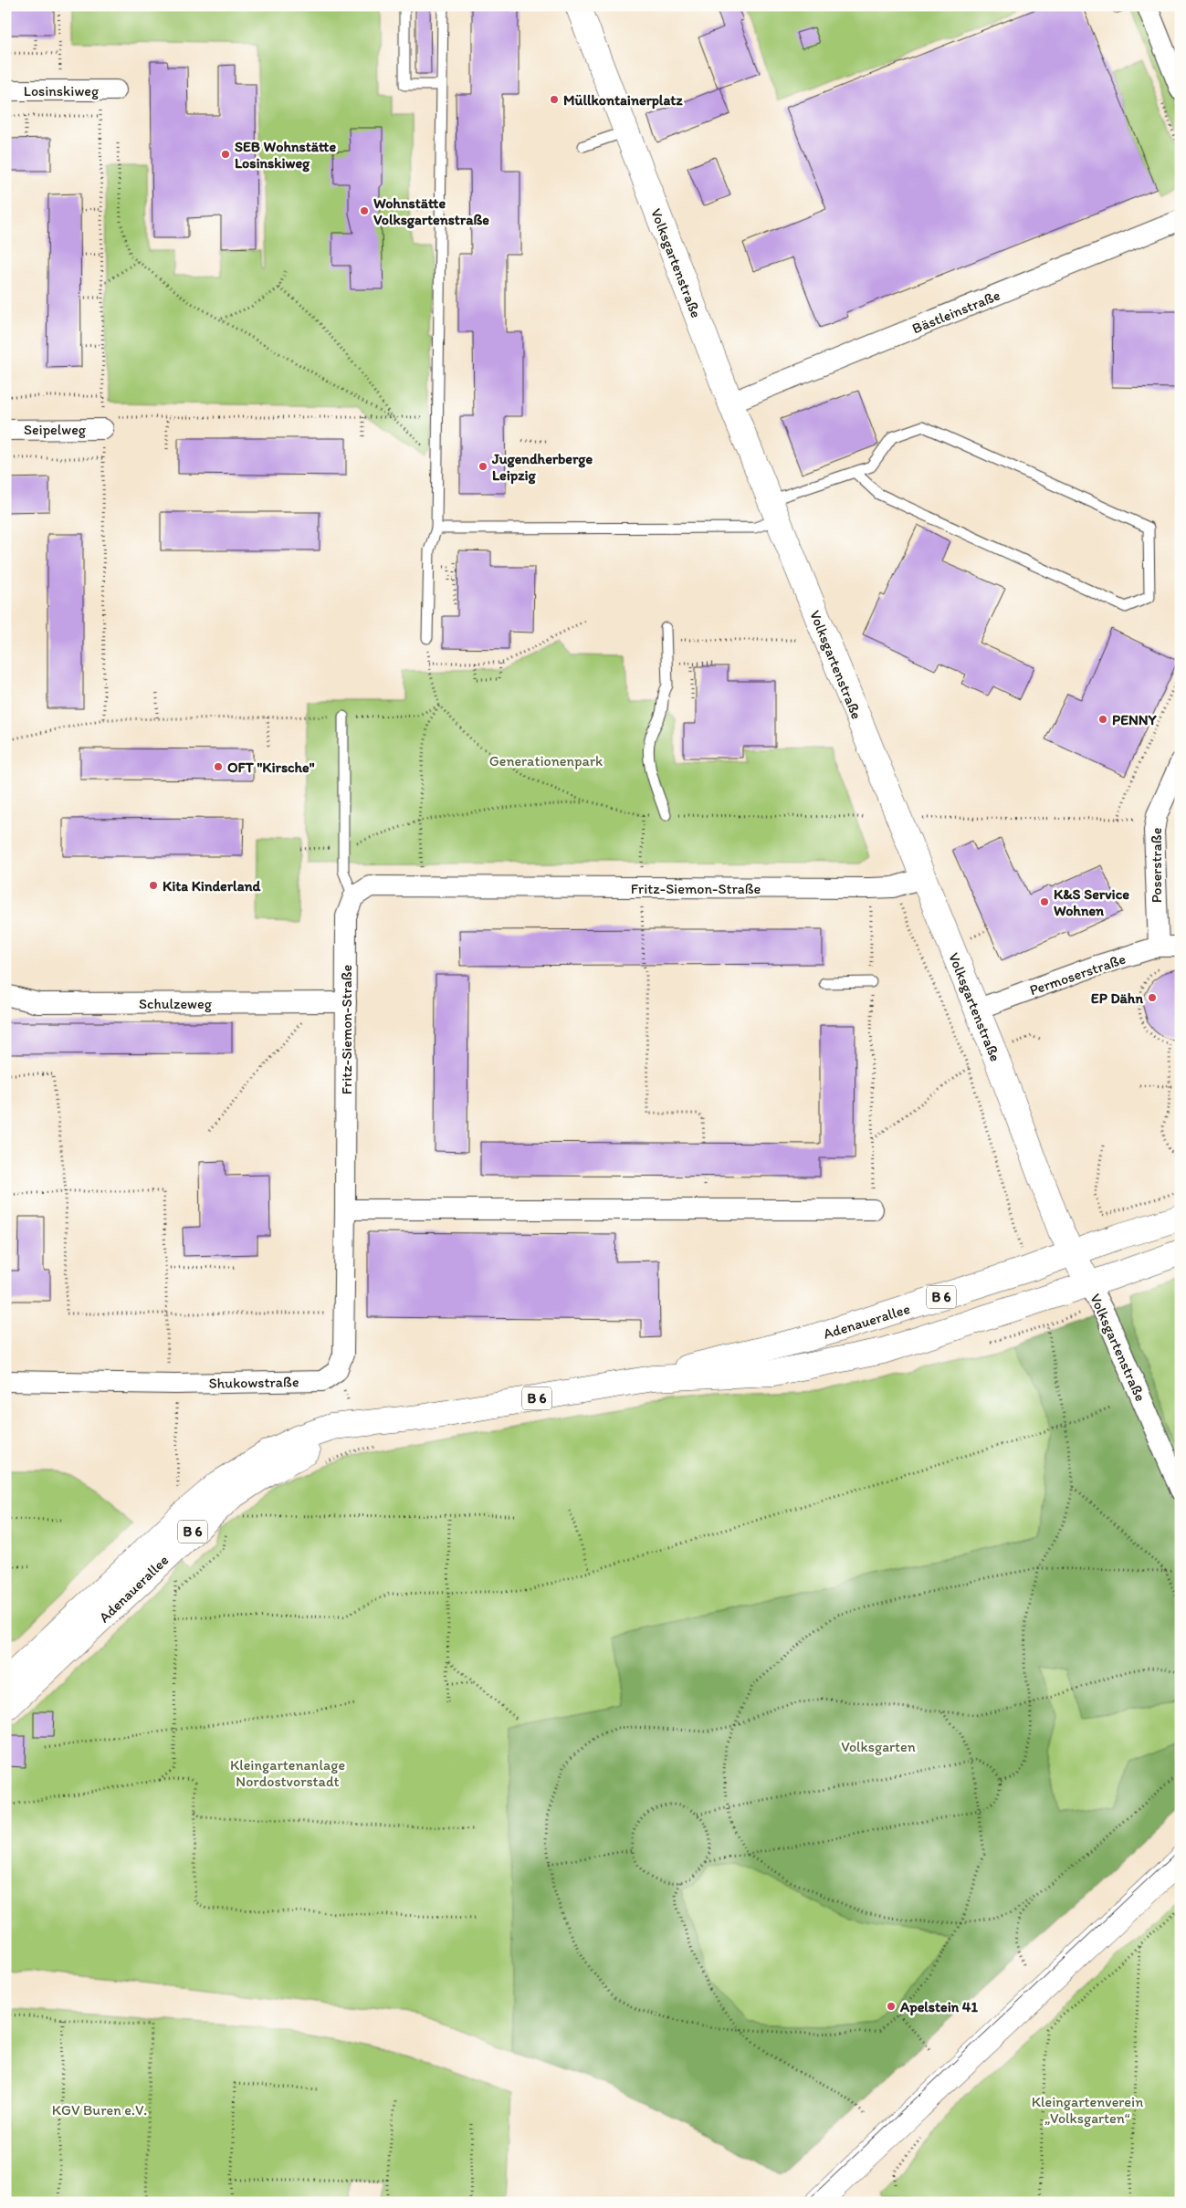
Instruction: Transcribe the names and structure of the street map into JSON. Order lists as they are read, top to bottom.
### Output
{
  "streets": {
    "main road": ["Volksgartenstraße", "B 6", "Adenauerallee"],
    "street": [
      "Losinskiweg",
      "Bästleinstraße",
      "Seipelweg",
      "Poserstraße",
      "Fritz-Siemon-Straße",
      "Permoserstraße",
      "Schulzeweg",
      "Shukowstraße"
    ]
  },
  "crossings": [
    ["Volksgartenstraße", "Bästleinstraße"],
    ["Volksgartenstraße", "Fritz-Siemon-Straße"],
    ["Volksgartenstraße", "Permoserstraße"],
    ["Volksgartenstraße", "Adenauerallee"],
    ["Poserstraße", "Permoserstraße"],
    ["Fritz-Siemon-Straße", "Schulzeweg"],
    ["Fritz-Siemon-Straße", "Shukowstraße"]
  ],
  "parks": [
    "Generationenpark",
    "Volksgarten",
    "Kleingartenanlage Nordostvorstadt",
    "Kleingartenverein „Volksgarten“",
    "KGV Buren e.V."
  ],
  "places": [
    "Müllkontainerplatz",
    "SEB Wohnstätte Losinskiweg",
    "Wohnstätte Volksgartenstraße",
    "Jugendherberge Leipzig",
    "PENNY",
    "OFT \"Kirsche\"",
    "Kita Kinderland",
    "K&S Service Wohnen",
    "EP Dähn",
    "Apelstein 41"
  ]
}
